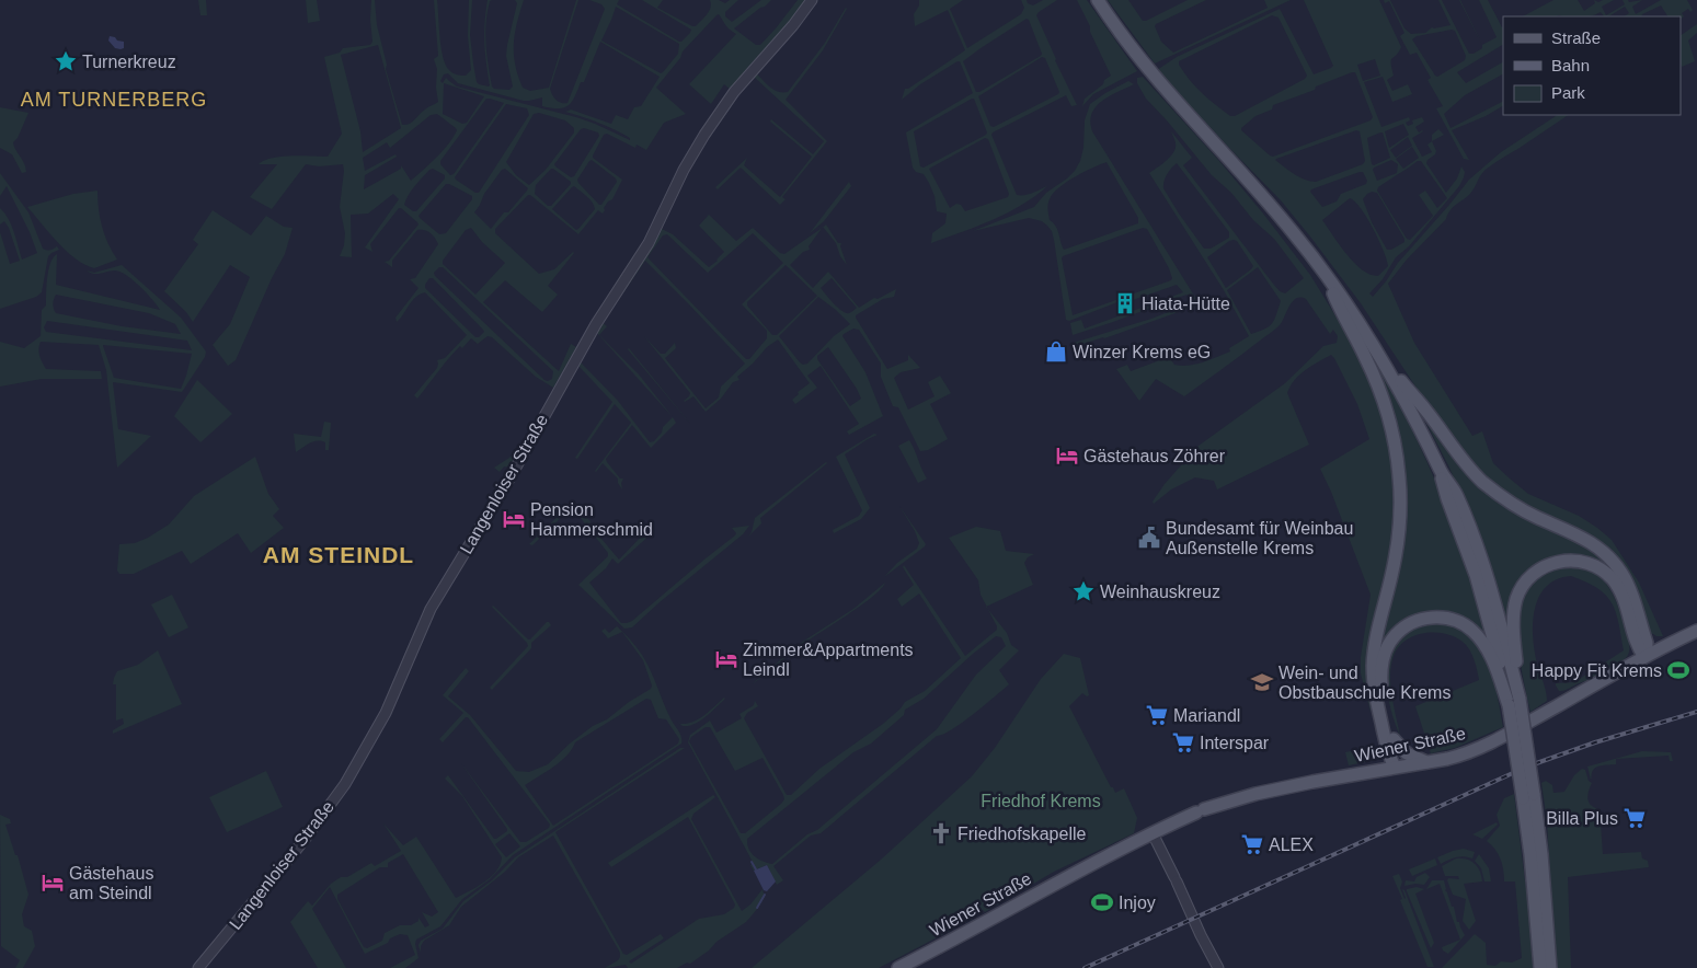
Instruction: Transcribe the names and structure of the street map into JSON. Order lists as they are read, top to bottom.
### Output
{
  "streets": {
    "main road": ["Wiener Straße"],
    "street": ["Langenloiser Straße"]
  },
  "districts": ["AM TURNERBERG", "AM STEINDL"],
  "parks": ["Friedhof Krems"],
  "places": {
    "place": ["Turnerkreuz", "Weinhauskreuz"],
    "building": ["Hiata-Hütte"],
    "shop": ["Winzer Krems eG"],
    "hotel": [
      "Gästehaus Zöhrer",
      "Pension Hammerschmid",
      "Zimmer&Appartments Leindl",
      "Gästehaus am Steindl"
    ],
    "public building": ["Bundesamt für Weinbau Außenstelle Krems"],
    "sports": ["Happy Fit Krems", "Injoy"],
    "school or university": ["Wein- und Obstbauschule Krems"],
    "supermarket": [
      "Mariandl",
      "Interspar",
      "Billa Plus",
      "ALEX"
    ],
    "church": ["Friedhofskapelle"]
  },
  "legend": ["Straße", "Bahn", "Park"]
}
